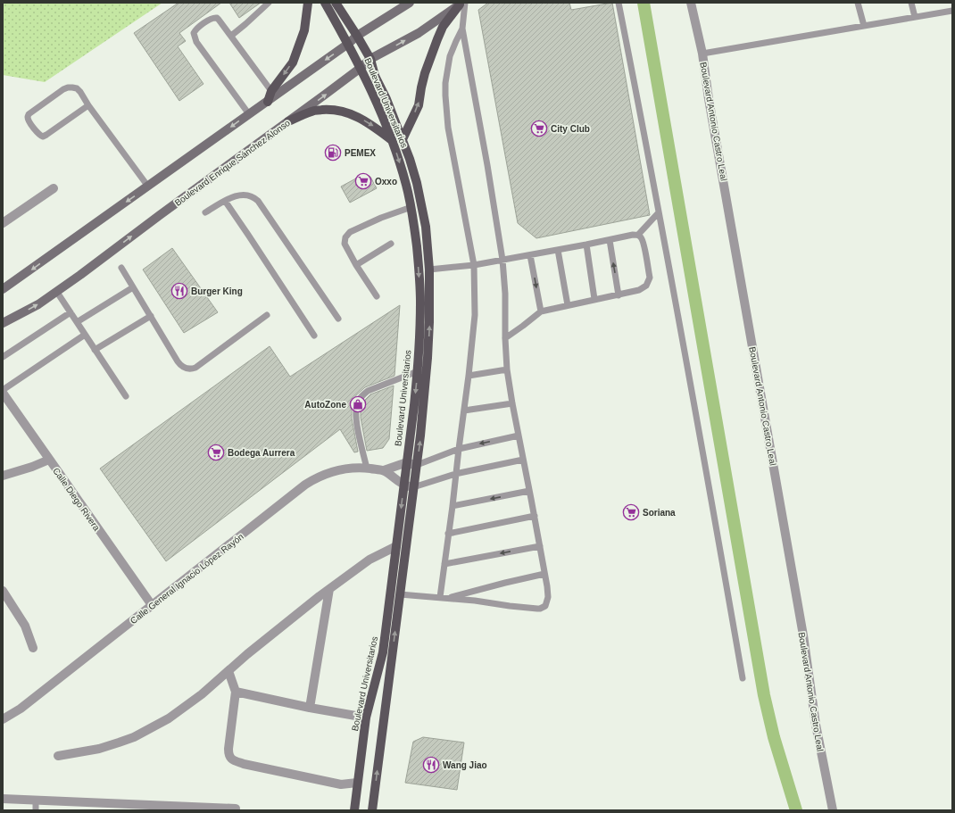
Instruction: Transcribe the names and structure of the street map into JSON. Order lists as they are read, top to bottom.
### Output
{
  "streets": {
    "main road": ["Boulevard Universitarios", "Boulevard Enrique Sánchez Alonso"],
    "street": ["Boulevard Antonio Castro Leal", "Calle Diego Rivera", "Calle General Ignacio López Rayón"]
  },
  "crossings": [
    ["Boulevard Universitarios", "Boulevard Enrique Sánchez Alonso"],
    ["Calle Diego Rivera", "Calle General Ignacio López Rayón"]
  ],
  "places": {
    "supermarket": [
      "City Club",
      "Oxxo",
      "Bodega Aurrera",
      "Soriana"
    ],
    "fuel station": ["PEMEX"],
    "restaurant": ["Burger King", "Wang Jiao"],
    "shop": ["AutoZone"]
  }
}
